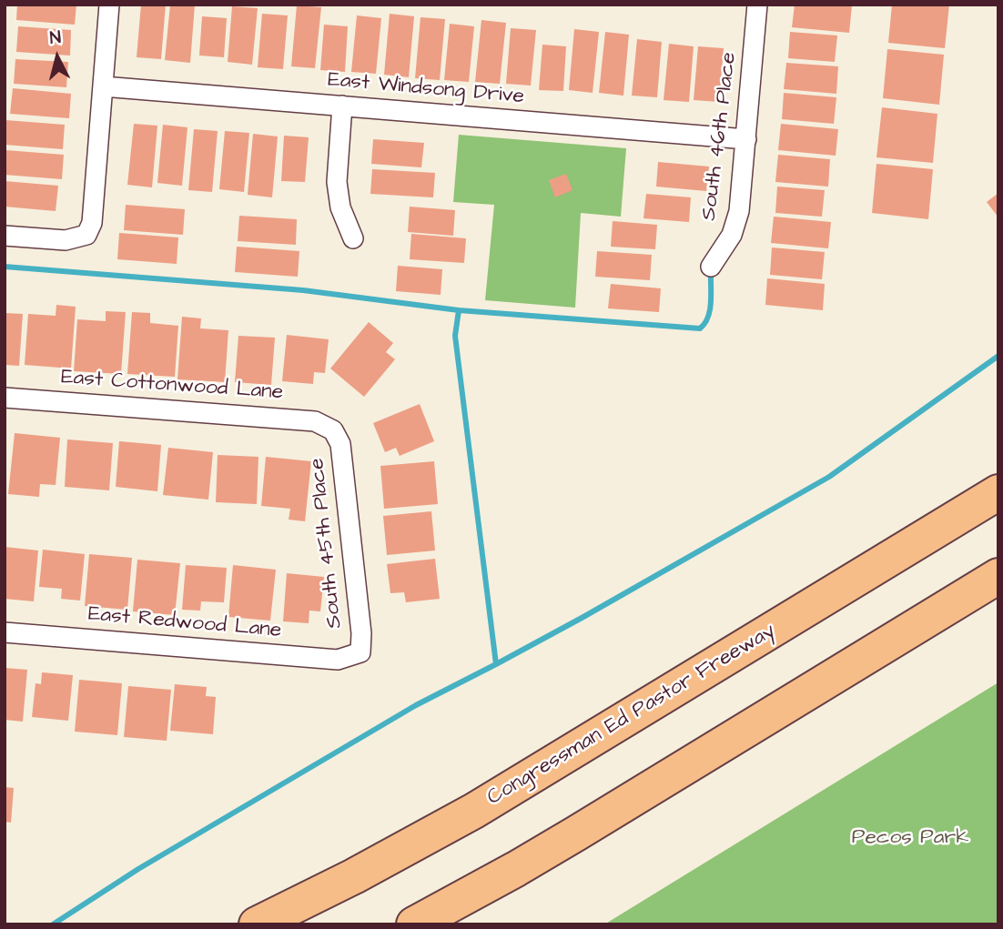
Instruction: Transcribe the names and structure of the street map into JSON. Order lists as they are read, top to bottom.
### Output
{
  "streets": {
    "highway": ["Congressman Ed Pastor Freeway"],
    "street": [
      "East Windsong Drive",
      "South 46th Place",
      "East Cottonwood Lane",
      "South 45th Place",
      "East Redwood Lane"
    ]
  },
  "crossings": [
    ["East Windsong Drive", "South 46th Place"],
    ["East Cottonwood Lane", "South 45th Place"],
    ["South 45th Place", "East Redwood Lane"]
  ],
  "parks": ["Pecos Park"],
  "north": "top"
}
